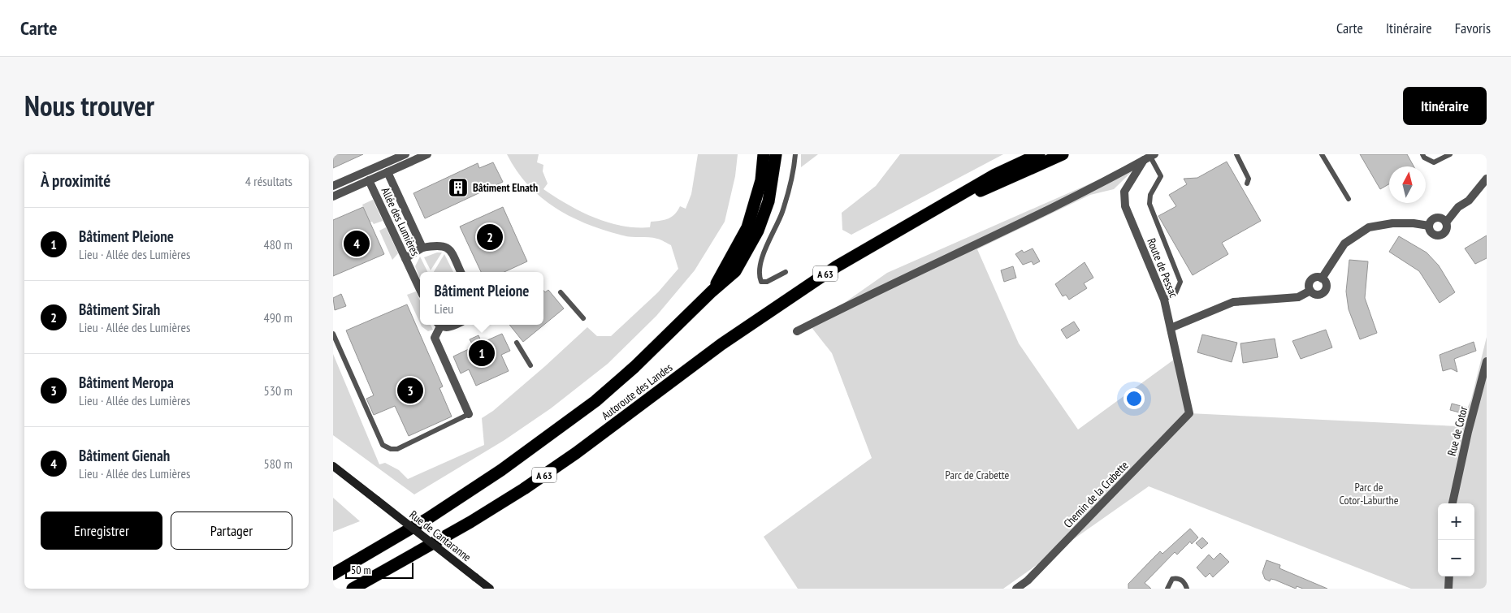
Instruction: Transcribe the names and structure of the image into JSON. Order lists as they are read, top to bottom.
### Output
{
  "streets": {
    "highway": ["A 63", "Autoroute des Landes"],
    "street": [
      "Allée des Lumières",
      "Route de Pessac",
      "Rue de Cotor",
      "Chemin de la Crabette",
      "Rue de Cantaranne"
    ]
  },
  "crossings": [
    ["Route de Pessac", "Chemin de la Crabette"]
  ],
  "parks": ["Parc de Crabette", "Parc de Cotor-Laburthe"],
  "places": {
    "building": ["Bâtiment Elnath"]
  },
  "scale_bar": "50 m",
  "north": "top",
  "page": {
    "header": "Carte",
    "nav": ["Carte", "Itinéraire", "Favoris"],
    "title": "Nous trouver",
    "buttons": [
      "Itinéraire",
      ["Enregistrer", "Partager"]
    ],
    "heading": ["À proximité", "4 résultats"],
    "list": [
      {
        "mark": "1",
        "name": "Bâtiment Pleione",
        "note": "Lieu · Allée des Lumières",
        "value": "480 m"
      },
      {
        "mark": "2",
        "name": "Bâtiment Sirah",
        "note": "Lieu · Allée des Lumières",
        "value": "490 m"
      },
      {
        "mark": "3",
        "name": "Bâtiment Meropa",
        "note": "Lieu · Allée des Lumières",
        "value": "530 m"
      },
      {
        "mark": "4",
        "name": "Bâtiment Gienah",
        "note": "Lieu · Allée des Lumières",
        "value": "580 m"
      }
    ],
    "pins": [
      "2",
      "4",
      "1",
      "3"
    ],
    "popup": ["Bâtiment Pleione", "Lieu"],
    "map_buttons": ["+", "−"],
    "scale": "50 m"
  }
}
